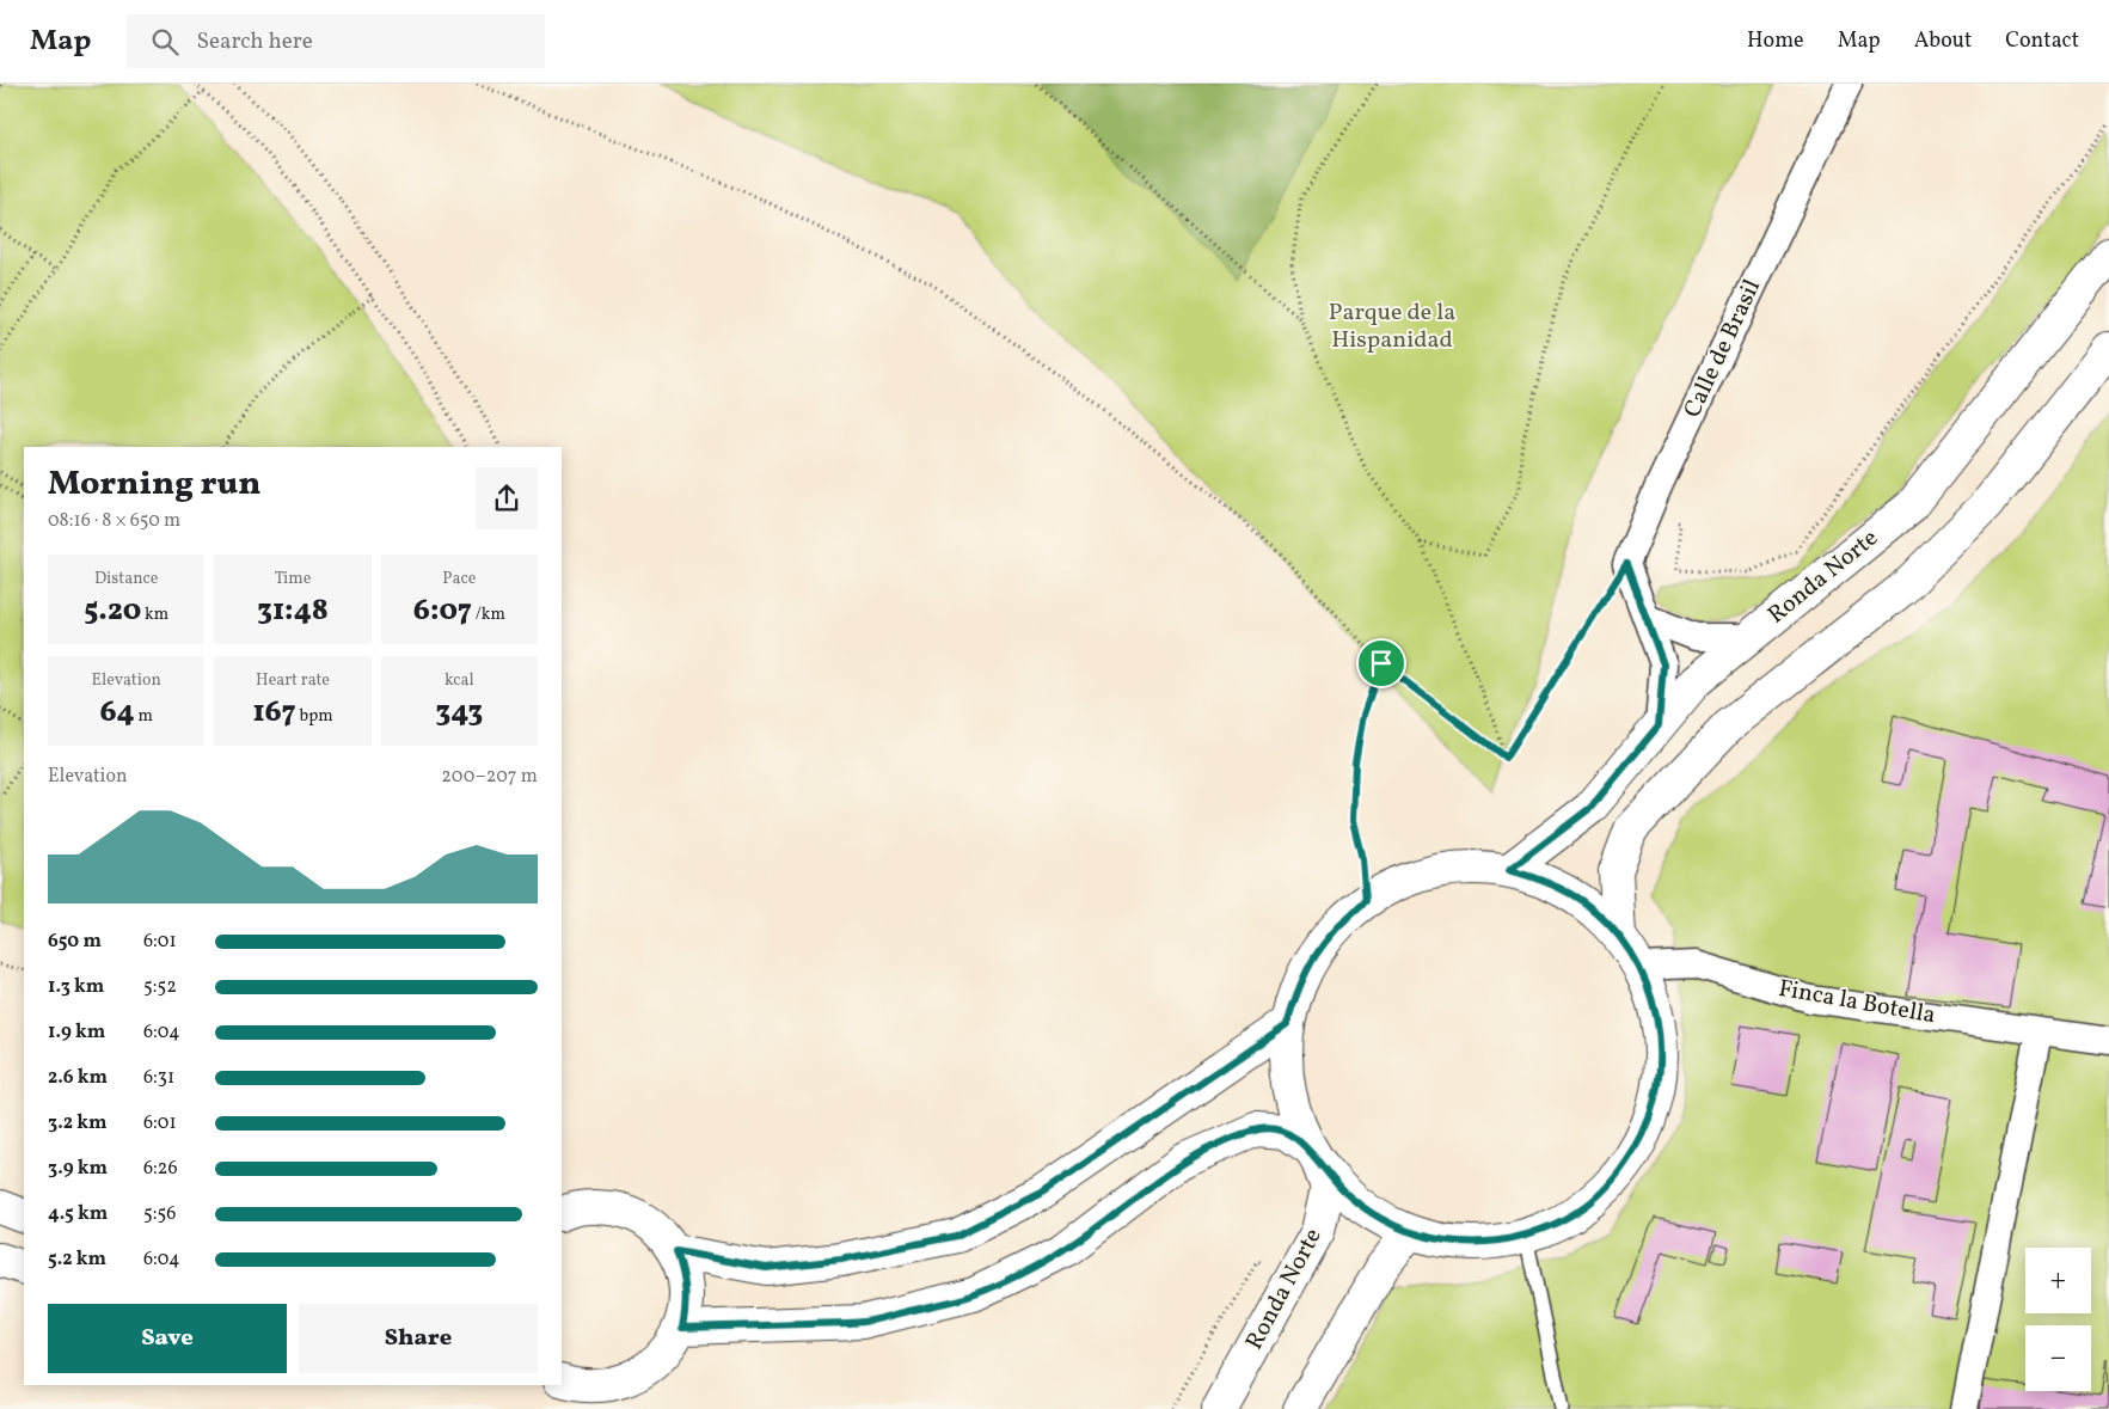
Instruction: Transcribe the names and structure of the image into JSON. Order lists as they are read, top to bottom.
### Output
{
  "streets": {
    "main road": ["Ronda Norte"],
    "street": ["Calle de Brasil", "Finca la Botella"]
  },
  "crossings": [
    ["Ronda Norte", "Finca la Botella"]
  ],
  "parks": ["Parque de la Hispanidad"],
  "page": {
    "header": "Map",
    "search": "Search here",
    "nav": [
      "Home",
      "Map",
      "About",
      "Contact"
    ],
    "heading": ["Morning run", "08:16 · 8 × 650 m"],
    "stats": [
      ["Distance", "5.20 km"],
      ["Time", "31:48"],
      ["Pace", "6:07 /km"],
      ["Elevation", "64 m"],
      ["Heart rate", "167 bpm"],
      ["kcal", "343"]
    ],
    "chart": ["Elevation", "200–207 m"],
    "list": [
      {
        "name": "650 m",
        "note": "6:01"
      },
      {
        "name": "1.3 km",
        "note": "5:52"
      },
      {
        "name": "1.9 km",
        "note": "6:04"
      },
      {
        "name": "2.6 km",
        "note": "6:31"
      },
      {
        "name": "3.2 km",
        "note": "6:01"
      },
      {
        "name": "3.9 km",
        "note": "6:26"
      },
      {
        "name": "4.5 km",
        "note": "5:56"
      },
      {
        "name": "5.2 km",
        "note": "6:04"
      }
    ],
    "map_buttons": ["+", "−"],
    "buttons": ["Save", "Share"]
  }
}
